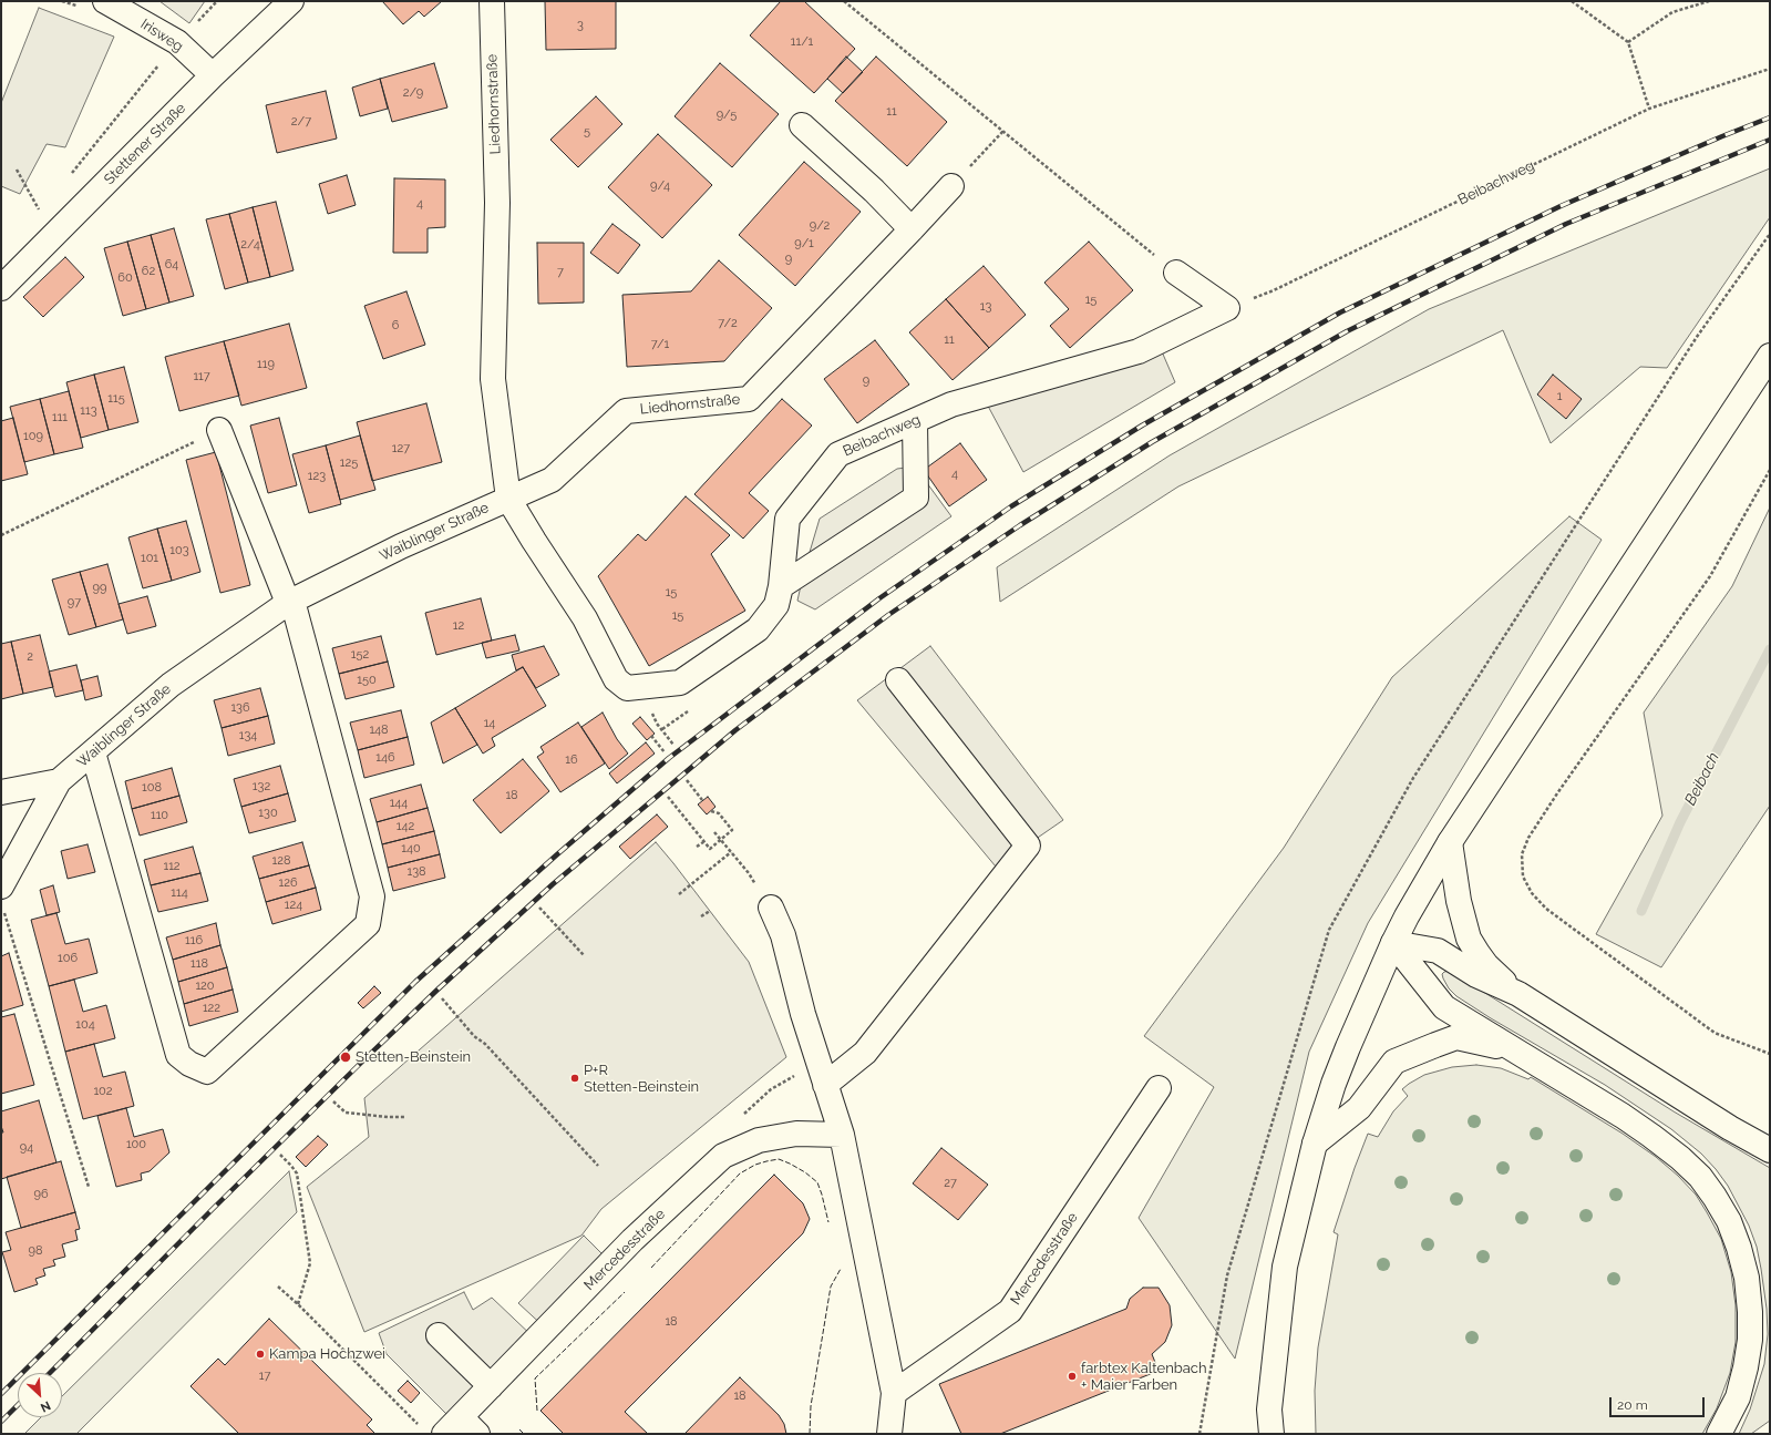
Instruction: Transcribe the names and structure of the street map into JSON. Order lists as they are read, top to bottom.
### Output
{
  "streets": {
    "main road": [
      "Irisweg",
      "Liedhornstraße",
      "Stettener Straße",
      "Beibachweg",
      "Waiblinger Straße",
      "Mercedesstraße"
    ]
  },
  "crossings": [
    ["Irisweg", "Stettener Straße"],
    ["Liedhornstraße", "Beibachweg"],
    ["Liedhornstraße", "Waiblinger Straße"]
  ],
  "water": ["Beibach"],
  "places": [
    "Stetten-Beinstein",
    "P+R Stetten-Beinstein",
    "Kampa Hochzwei",
    "farbtex Kaltenbach + Maier Farben"
  ],
  "house_numbers": [
    "3",
    "11/1",
    "2/9",
    "11",
    "9/5",
    "2/7",
    "5",
    "9/4",
    "4",
    "9/2",
    "9/1",
    "2/4",
    "9",
    "64",
    "62",
    "7",
    "60",
    "15",
    "13",
    "7/2",
    "6",
    "11",
    "7/1",
    "119",
    "117",
    "9",
    "1",
    "115",
    "113",
    "111",
    "109",
    "127",
    "125",
    "4",
    "123",
    "103",
    "101",
    "99",
    "15",
    "97",
    "15",
    "12",
    "152",
    "2",
    "150",
    "136",
    "14",
    "148",
    "134",
    "146",
    "16",
    "132",
    "108",
    "18",
    "144",
    "130",
    "110",
    "142",
    "140",
    "128",
    "112",
    "138",
    "126",
    "114",
    "124",
    "116",
    "106",
    "118",
    "120",
    "122",
    "104",
    "102",
    "100",
    "94",
    "27",
    "96",
    "98",
    "18",
    "17",
    "18"
  ],
  "scale_bar": "20 m",
  "north": "bottom right"
}
